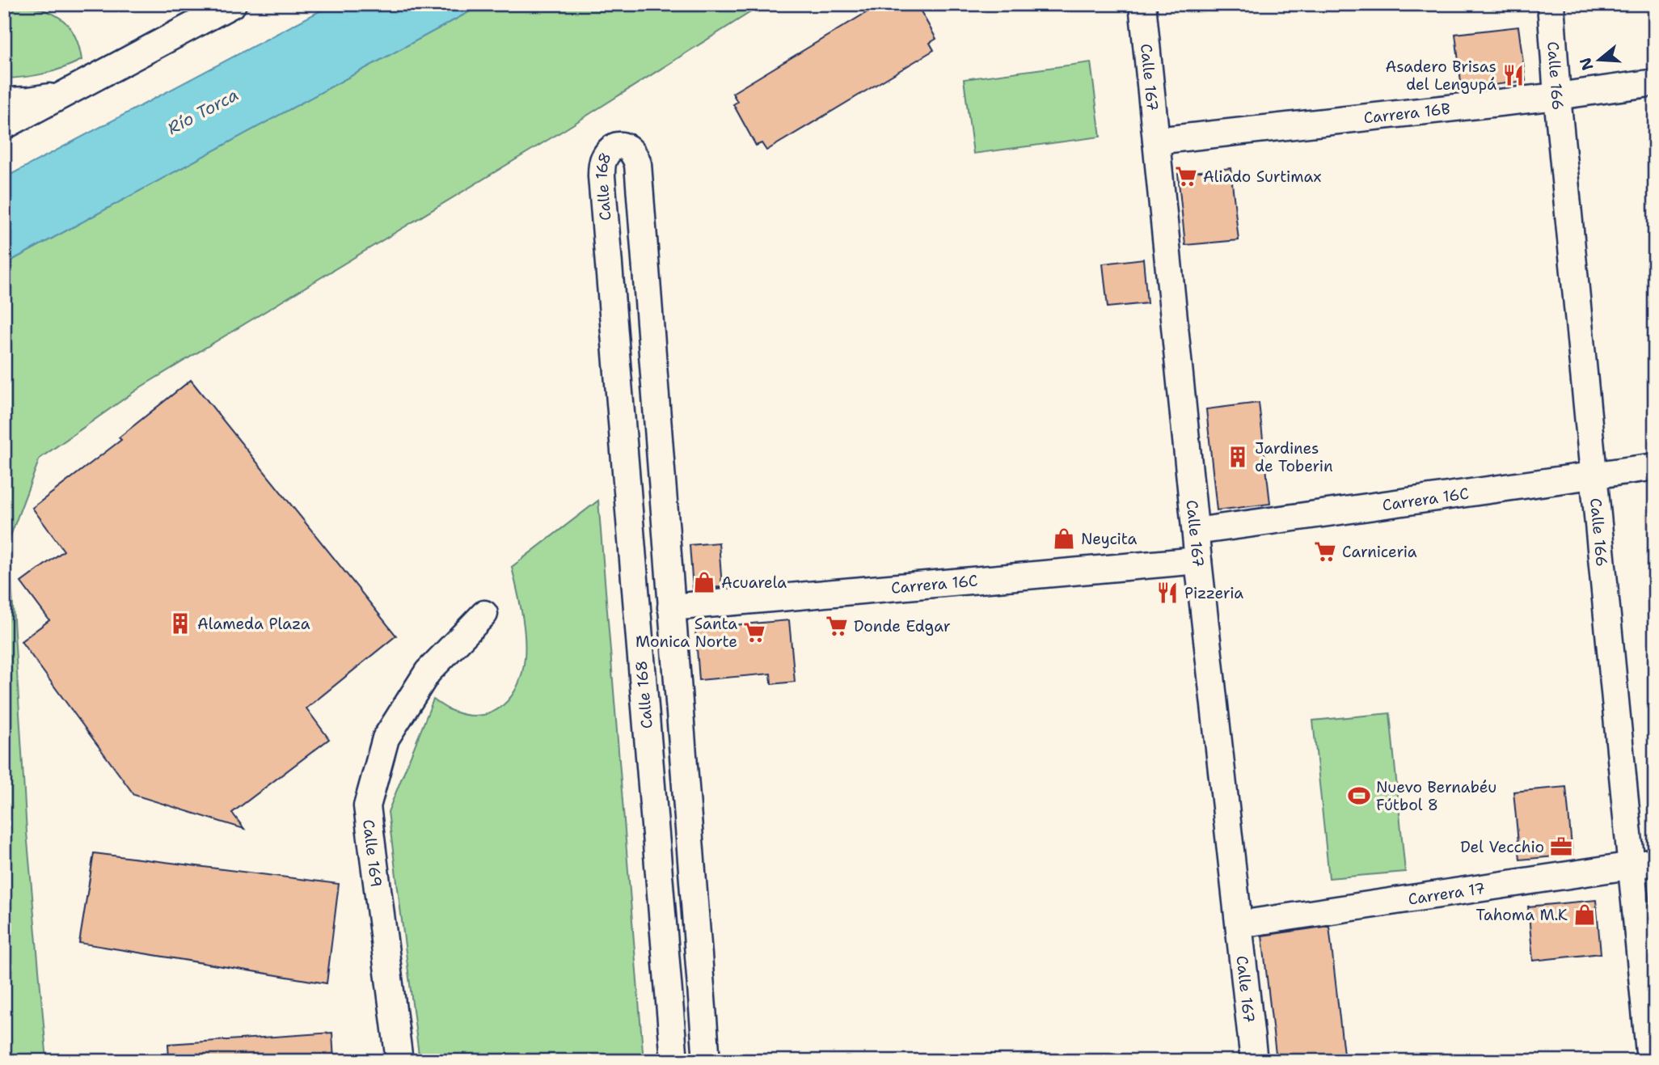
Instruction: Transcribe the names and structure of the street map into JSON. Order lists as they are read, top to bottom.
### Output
{
  "streets": {
    "street": [
      "Calle 166",
      "Calle 167",
      "Carrera 16B",
      "Calle 168",
      "Carrera 16C",
      "Calle 169",
      "Carrera 17"
    ]
  },
  "crossings": [
    ["Calle 166", "Carrera 16B"],
    ["Calle 166", "Carrera 16C"],
    ["Calle 166", "Carrera 17"],
    ["Calle 167", "Carrera 16B"],
    ["Calle 167", "Carrera 16C"],
    ["Calle 167", "Carrera 17"],
    ["Calle 168", "Carrera 16C"]
  ],
  "water": ["Río Torca"],
  "places": {
    "restaurant": ["Asadero Brisas del Lengupá", "Pizzeria"],
    "supermarket": [
      "Aliado Surtimax",
      "Carniceria",
      "Donde Edgar",
      "Santa Monica Norte"
    ],
    "building": ["Jardines de Toberin", "Alameda Plaza"],
    "shop": ["Neycita", "Acuarela", "Tahoma M.K"],
    "sports": ["Nuevo Bernabéu Fútbol 8"],
    "office": ["Del Vecchio"]
  },
  "north": "left"
}
